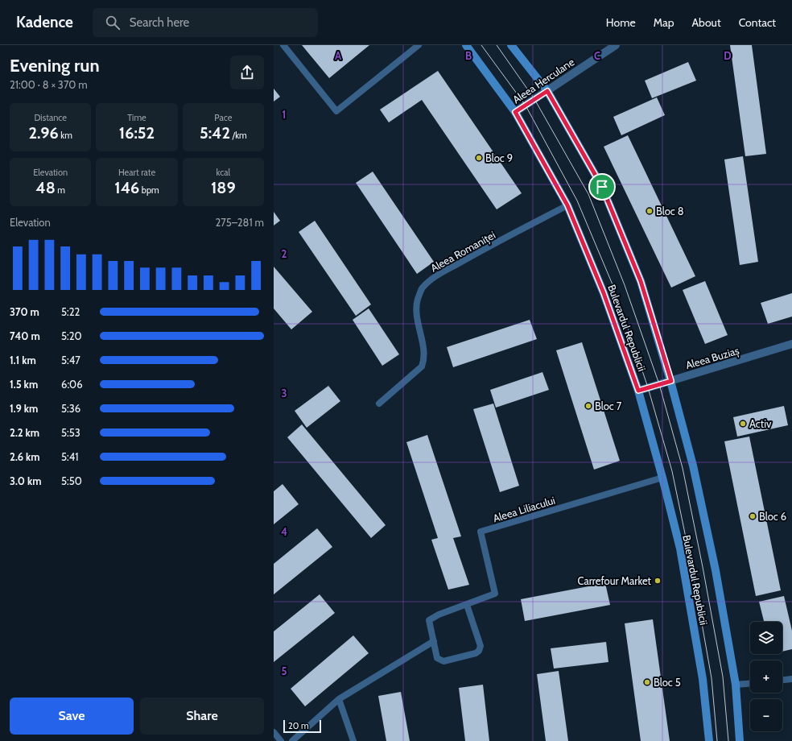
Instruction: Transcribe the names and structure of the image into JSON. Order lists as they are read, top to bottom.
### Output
{
  "streets": {
    "main road": ["Bulevardul Republicii"],
    "street": ["Aleea Herculane", "Aleea Buziaș"],
    "lane": ["Aleea Romaniței", "Aleea Liliacului"]
  },
  "crossings": [
    ["Aleea Herculane", "Bulevardul Republicii"],
    ["Aleea Romaniței", "Bulevardul Republicii"],
    ["Bulevardul Republicii", "Aleea Buziaș"],
    ["Bulevardul Republicii", "Aleea Liliacului"]
  ],
  "places": [
    "Bloc 9",
    "Bloc 8",
    "Bloc 7",
    "Activ",
    "Bloc 6",
    "Carrefour Market",
    "Bloc 5"
  ],
  "scale_bar": "20 m",
  "page": {
    "header": "Kadence",
    "search": "Search here",
    "nav": [
      "Home",
      "Map",
      "About",
      "Contact"
    ],
    "heading": ["Evening run", "21:00 · 8 × 370 m"],
    "stats": [
      ["Distance", "2.96 km"],
      ["Time", "16:52"],
      ["Pace", "5:42 /km"],
      ["Elevation", "48 m"],
      ["Heart rate", "146 bpm"],
      ["kcal", "189"]
    ],
    "chart": ["Elevation", "275–281 m"],
    "list": [
      {
        "name": "370 m",
        "note": "5:22"
      },
      {
        "name": "740 m",
        "note": "5:20"
      },
      {
        "name": "1.1 km",
        "note": "5:47"
      },
      {
        "name": "1.5 km",
        "note": "6:06"
      },
      {
        "name": "1.9 km",
        "note": "5:36"
      },
      {
        "name": "2.2 km",
        "note": "5:53"
      },
      {
        "name": "2.6 km",
        "note": "5:41"
      },
      {
        "name": "3.0 km",
        "note": "5:50"
      }
    ],
    "map_buttons": ["+", "−"],
    "buttons": ["Save", "Share"],
    "scale": "20 m"
  },
  "grid": {
    "columns": [
      "A",
      "B",
      "C",
      "D"
    ],
    "rows": [
      "1",
      "2",
      "3",
      "4",
      "5"
    ]
  }
}
